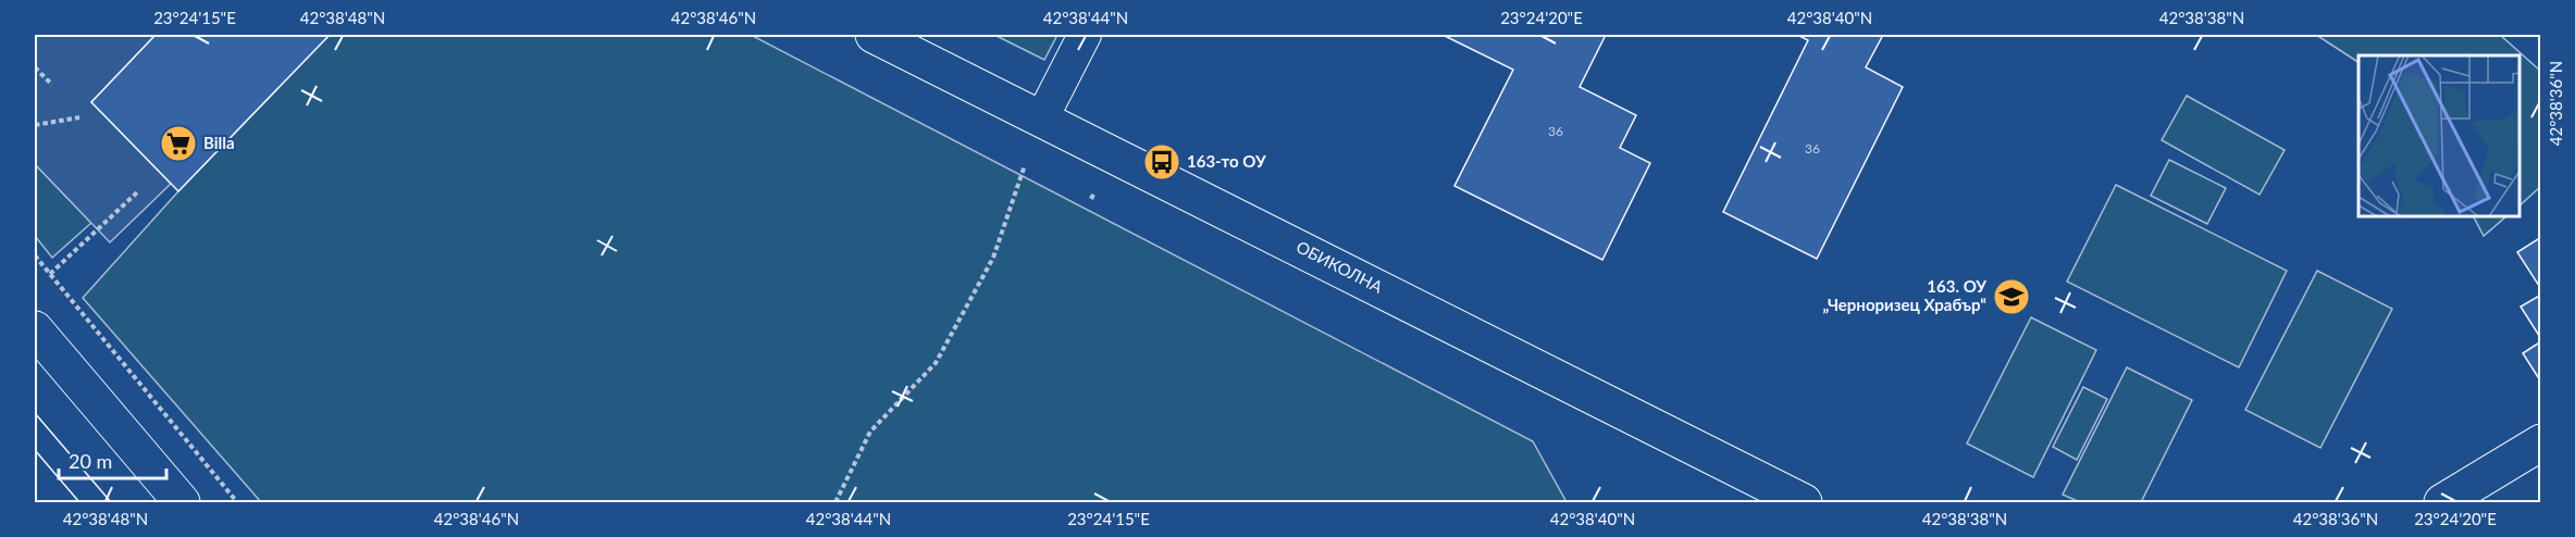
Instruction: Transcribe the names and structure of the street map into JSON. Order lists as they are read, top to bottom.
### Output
{
  "streets": {
    "street": ["ОБИКОЛНА"]
  },
  "places": {
    "supermarket": ["Billa"],
    "bus stop": ["163-то ОУ"],
    "school or university": ["163. ОУ „Черноризец Храбър“"]
  },
  "house_numbers": ["36", "36"],
  "scale_bar": "20 m",
  "coordinates": [
    "23°24'15\"E",
    "42°38'48\"N",
    "42°38'46\"N",
    "42°38'44\"N",
    "23°24'20\"E",
    "42°38'40\"N",
    "42°38'38\"N",
    "42°38'36\"N"
  ]
}
